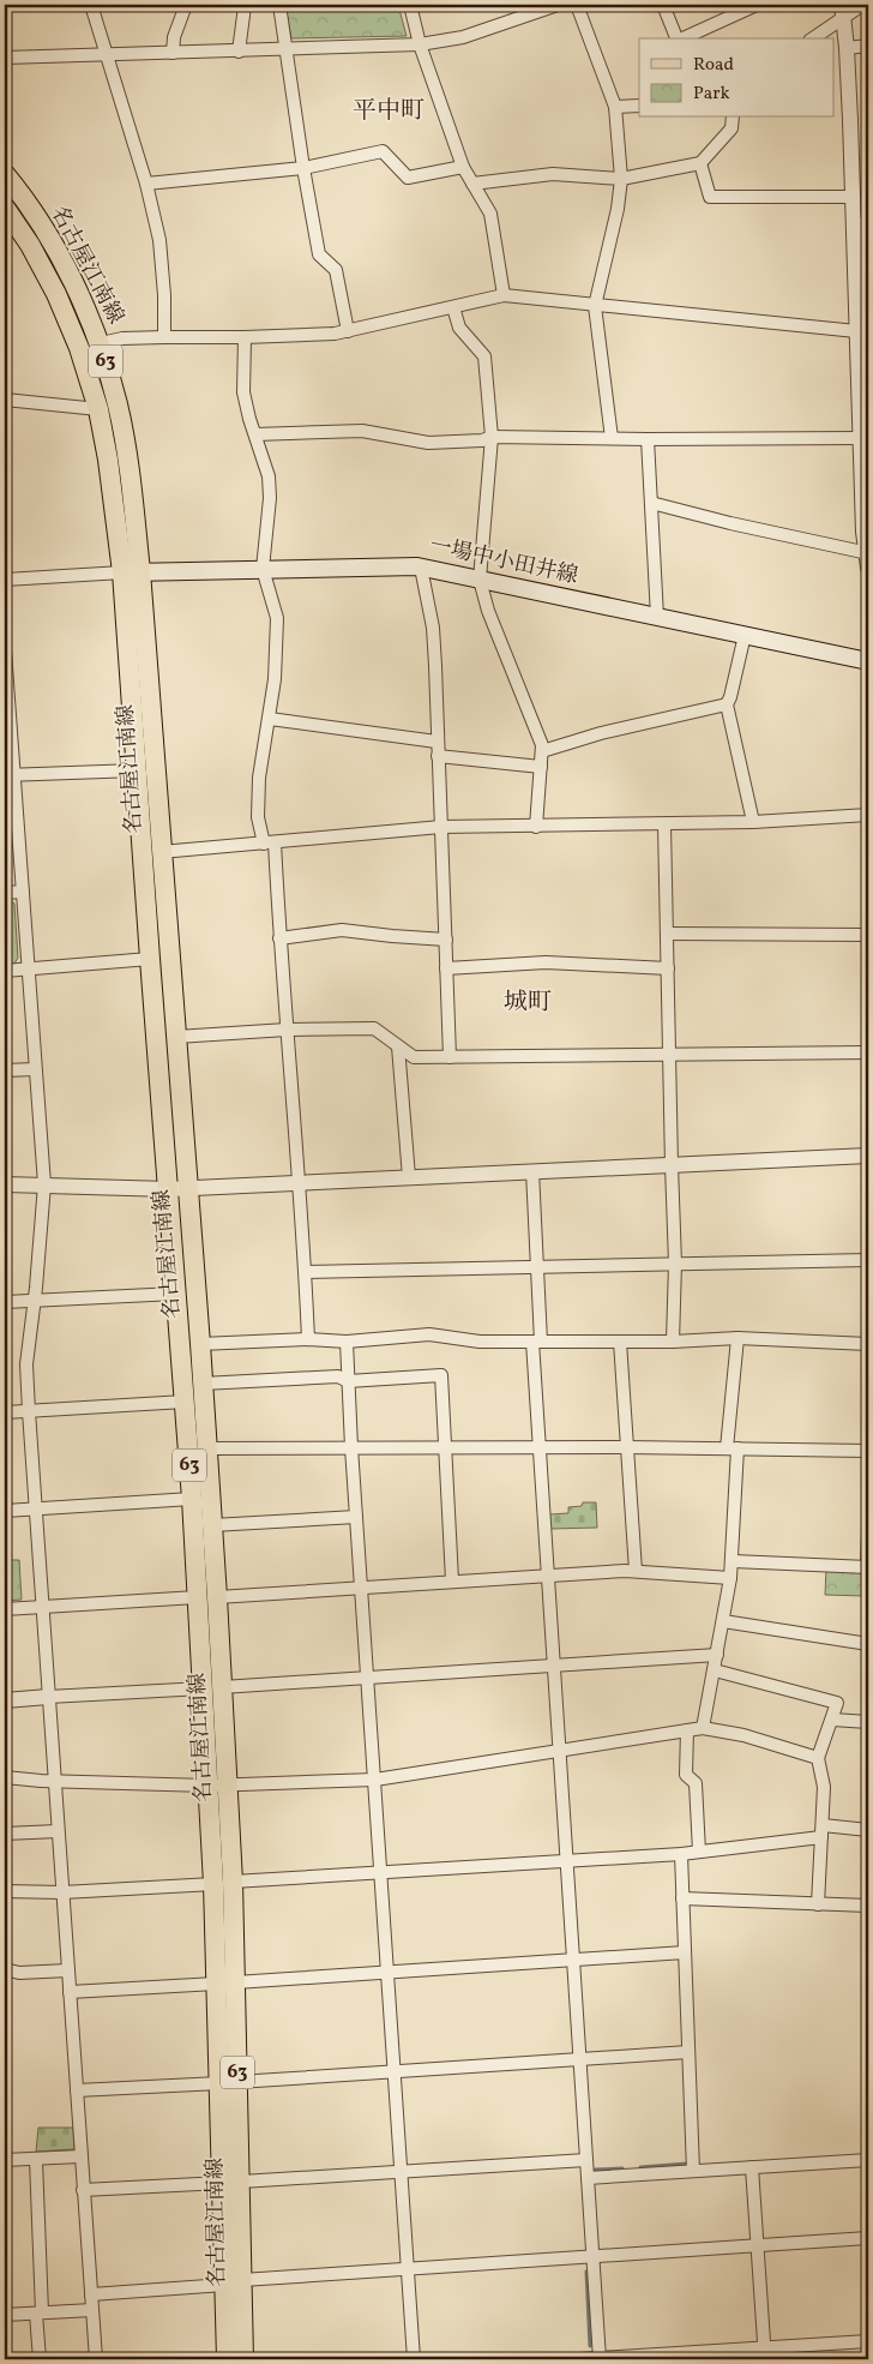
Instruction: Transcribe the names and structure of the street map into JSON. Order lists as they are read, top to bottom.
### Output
{
  "streets": {
    "main road": ["名古屋江南線", "63", "一場中小田井線"]
  },
  "crossings": [
    ["名古屋江南線", "一場中小田井線"]
  ],
  "districts": ["平中町", "城町"],
  "legend": ["Road", "Park"]
}
